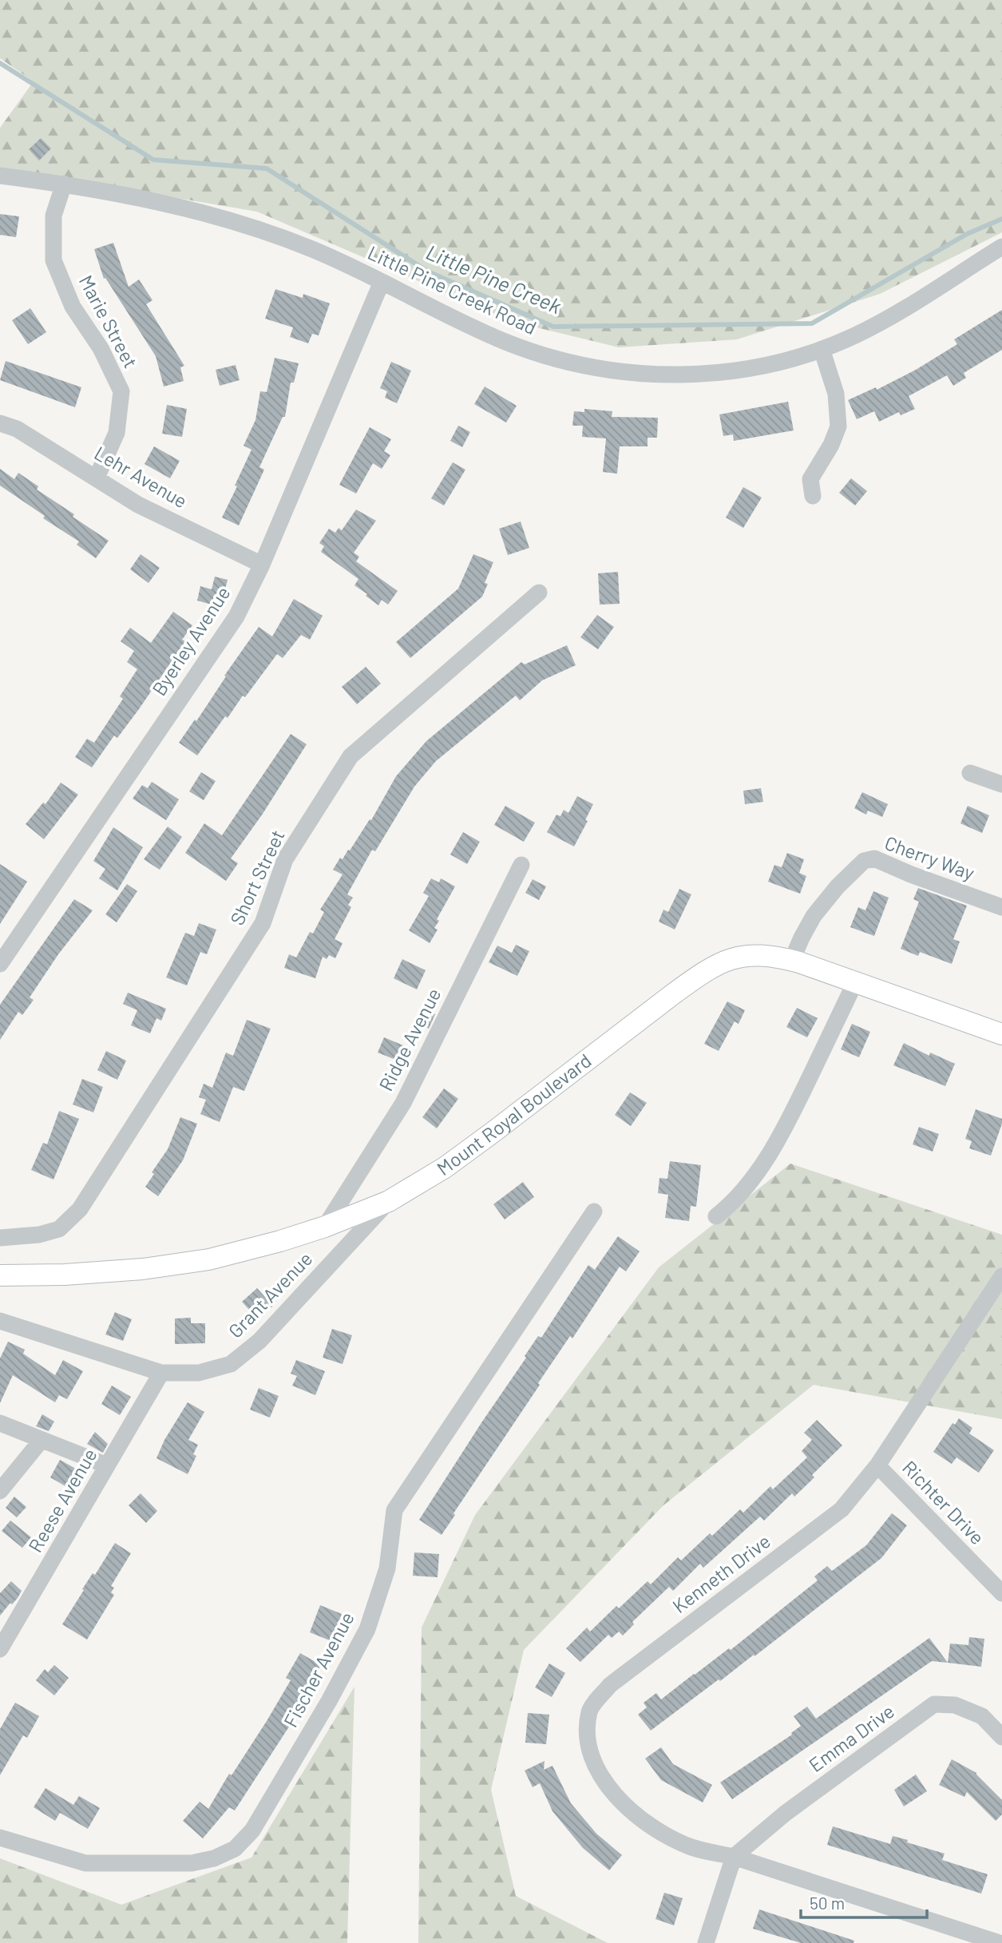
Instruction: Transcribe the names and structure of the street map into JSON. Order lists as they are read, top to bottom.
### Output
{
  "streets": {
    "main road": ["Mount Royal Boulevard"],
    "street": [
      "Little Pine Creek Road",
      "Marie Street",
      "Lehr Avenue",
      "Byerley Avenue",
      "Cherry Way",
      "Short Street",
      "Ridge Avenue",
      "Grant Avenue",
      "Reese Avenue",
      "Richter Drive",
      "Kenneth Drive",
      "Fischer Avenue",
      "Emma Drive"
    ]
  },
  "crossings": [
    ["Little Pine Creek Road", "Marie Street"],
    ["Little Pine Creek Road", "Byerley Avenue"],
    ["Marie Street", "Lehr Avenue"],
    ["Lehr Avenue", "Byerley Avenue"],
    ["Cherry Way", "Mount Royal Boulevard"],
    ["Ridge Avenue", "Mount Royal Boulevard"],
    ["Mount Royal Boulevard", "Grant Avenue"],
    ["Grant Avenue", "Reese Avenue"],
    ["Richter Drive", "Kenneth Drive"],
    ["Kenneth Drive", "Emma Drive"]
  ],
  "water": ["Little Pine Creek"],
  "scale_bar": "50 m"
}
